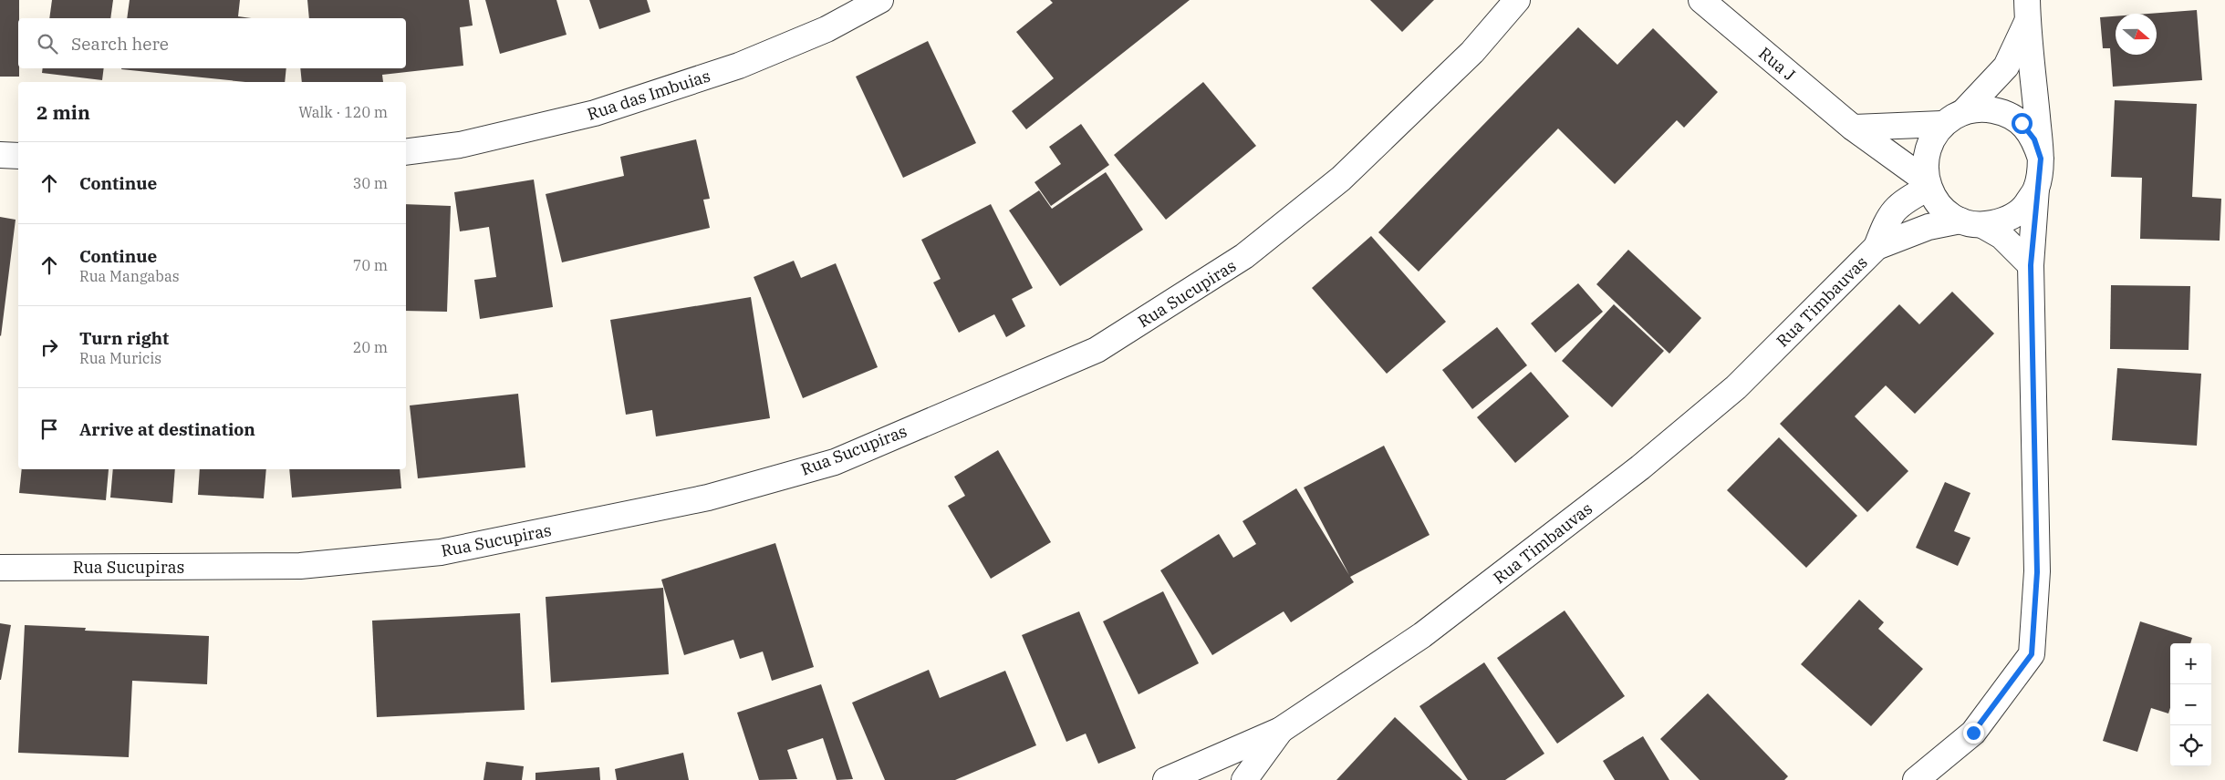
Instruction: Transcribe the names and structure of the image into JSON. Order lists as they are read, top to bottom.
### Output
{
  "streets": {
    "street": [
      "Rua J",
      "Rua das Imbuias",
      "Rua Sucupiras",
      "Rua Timbauvas"
    ]
  },
  "north": "right",
  "page": {
    "search": "Search here",
    "heading": ["2 min", "Walk · 120 m"],
    "list": [
      ["Continue", "30 m"],
      ["Continue", "Rua Mangabas", "70 m"],
      ["Turn right", "Rua Muricis", "20 m"],
      "Arrive at destination"
    ],
    "map_buttons": ["+", "−"]
  }
}
